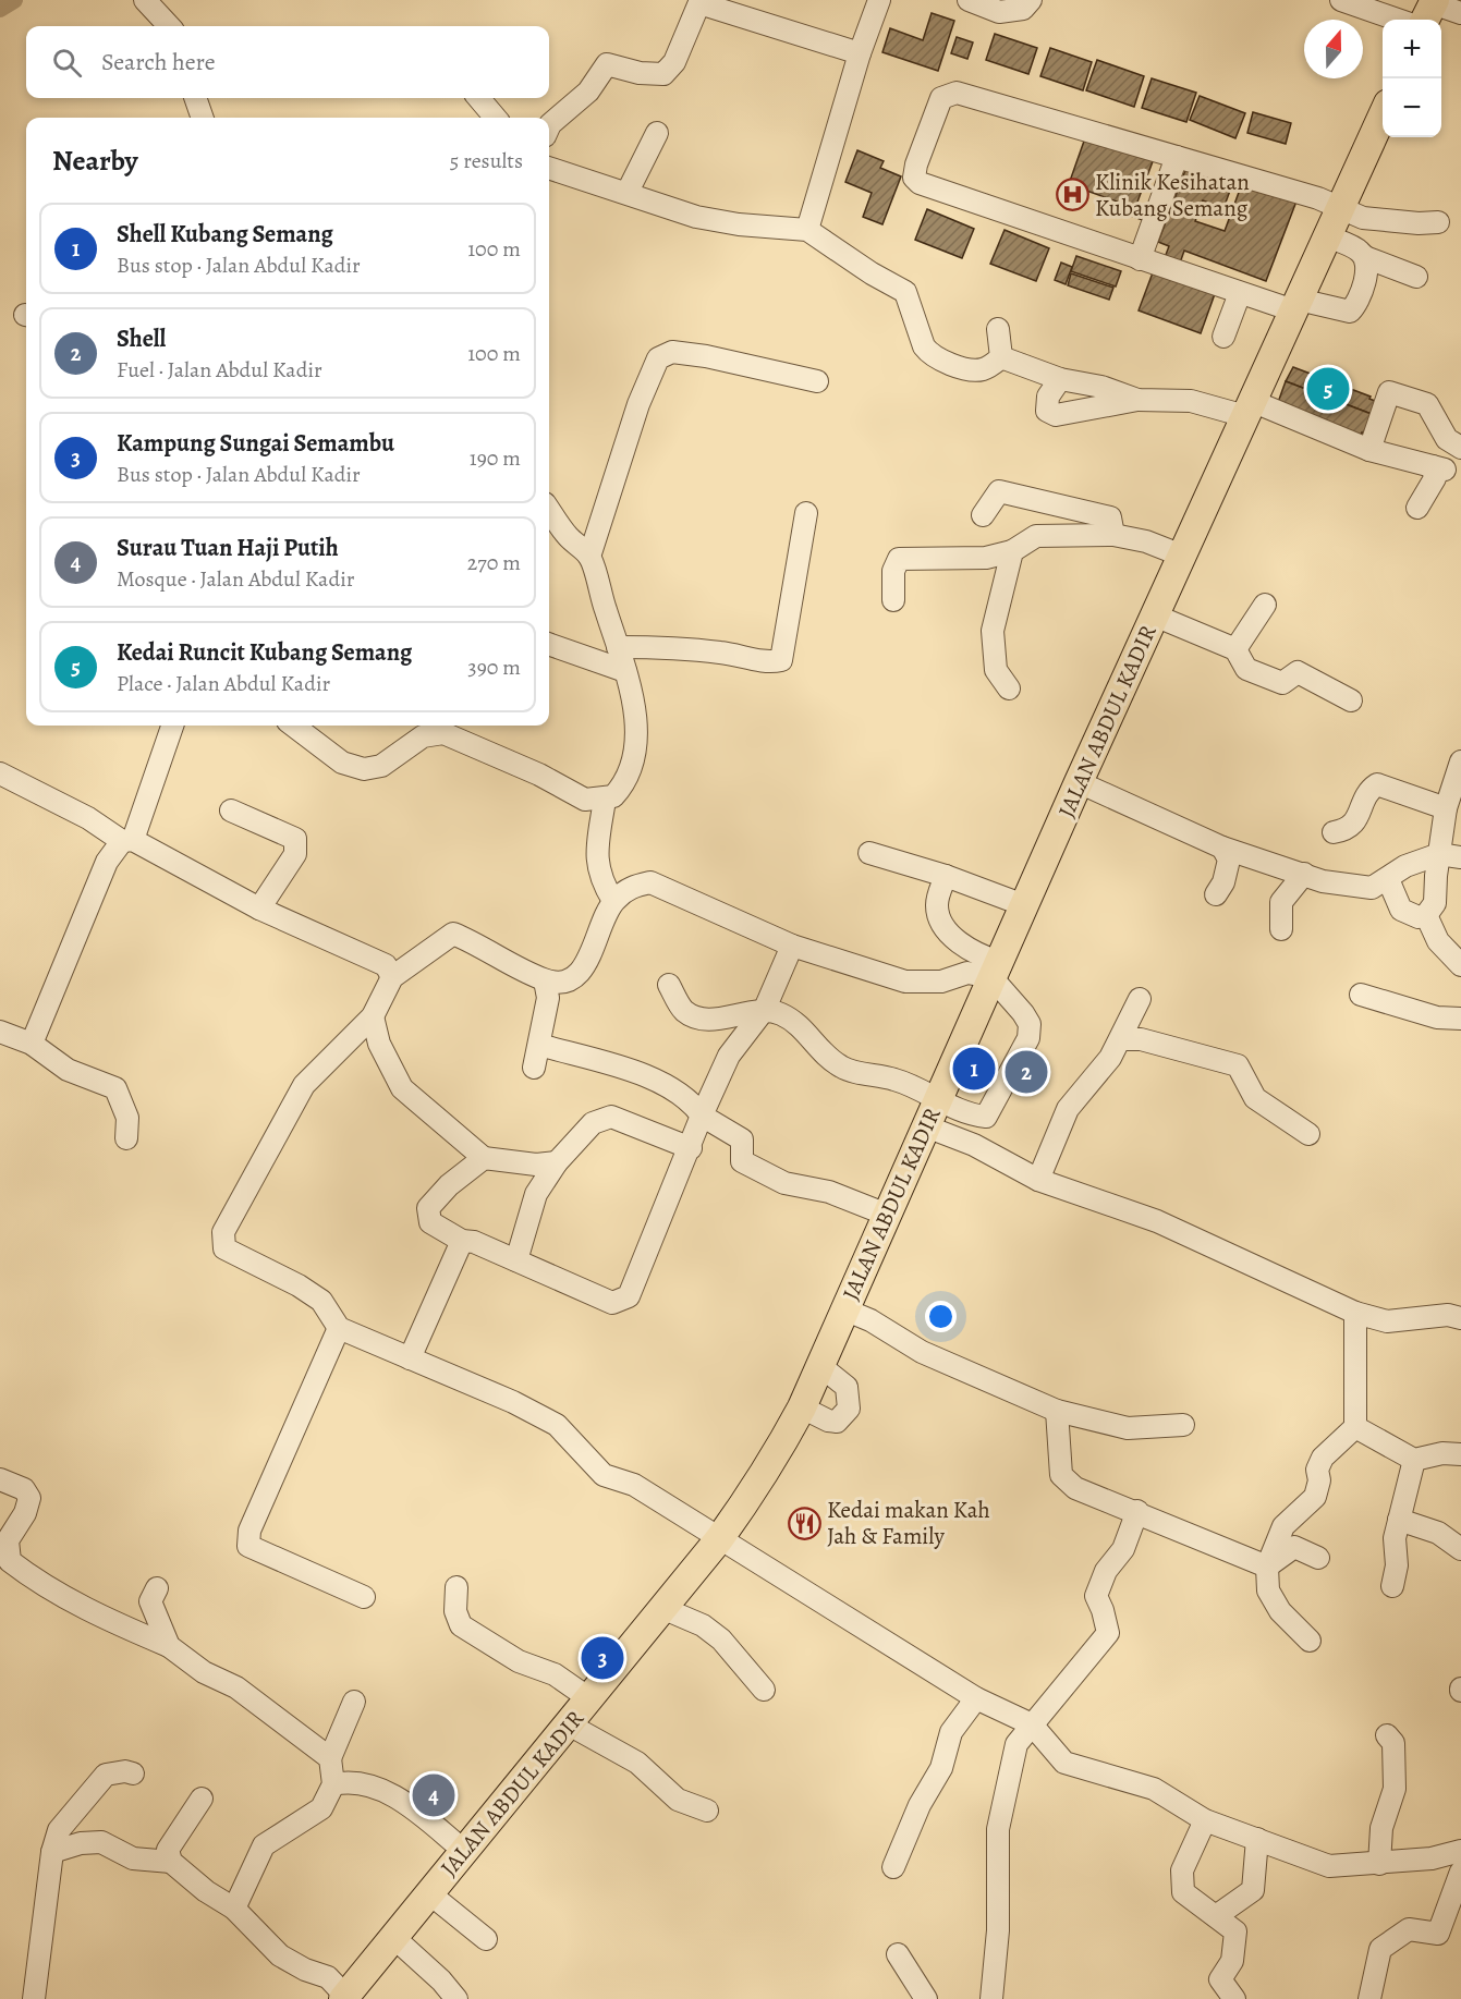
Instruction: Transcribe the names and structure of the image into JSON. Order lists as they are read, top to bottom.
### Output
{
  "streets": {
    "main road": ["JALAN ABDUL KADIR"]
  },
  "places": {
    "hospital": ["Klinik Kesihatan Kubang Semang"],
    "restaurant": ["Kedai makan Kah Jah & Family"]
  },
  "north": "top",
  "page": {
    "map_buttons": ["+", "−"],
    "search": "Search here",
    "heading": ["Nearby", "5 results"],
    "list": [
      {
        "mark": "1",
        "name": "Shell Kubang Semang",
        "note": "Bus stop · Jalan Abdul Kadir",
        "value": "100 m"
      },
      {
        "mark": "2",
        "name": "Shell",
        "note": "Fuel · Jalan Abdul Kadir",
        "value": "100 m"
      },
      {
        "mark": "3",
        "name": "Kampung Sungai Semambu",
        "note": "Bus stop · Jalan Abdul Kadir",
        "value": "190 m"
      },
      {
        "mark": "4",
        "name": "Surau Tuan Haji Putih",
        "note": "Mosque · Jalan Abdul Kadir",
        "value": "270 m"
      },
      {
        "mark": "5",
        "name": "Kedai Runcit Kubang Semang",
        "note": "Place · Jalan Abdul Kadir",
        "value": "390 m"
      }
    ],
    "pins": [
      "5",
      "1",
      "2",
      "3",
      "4"
    ]
  }
}
